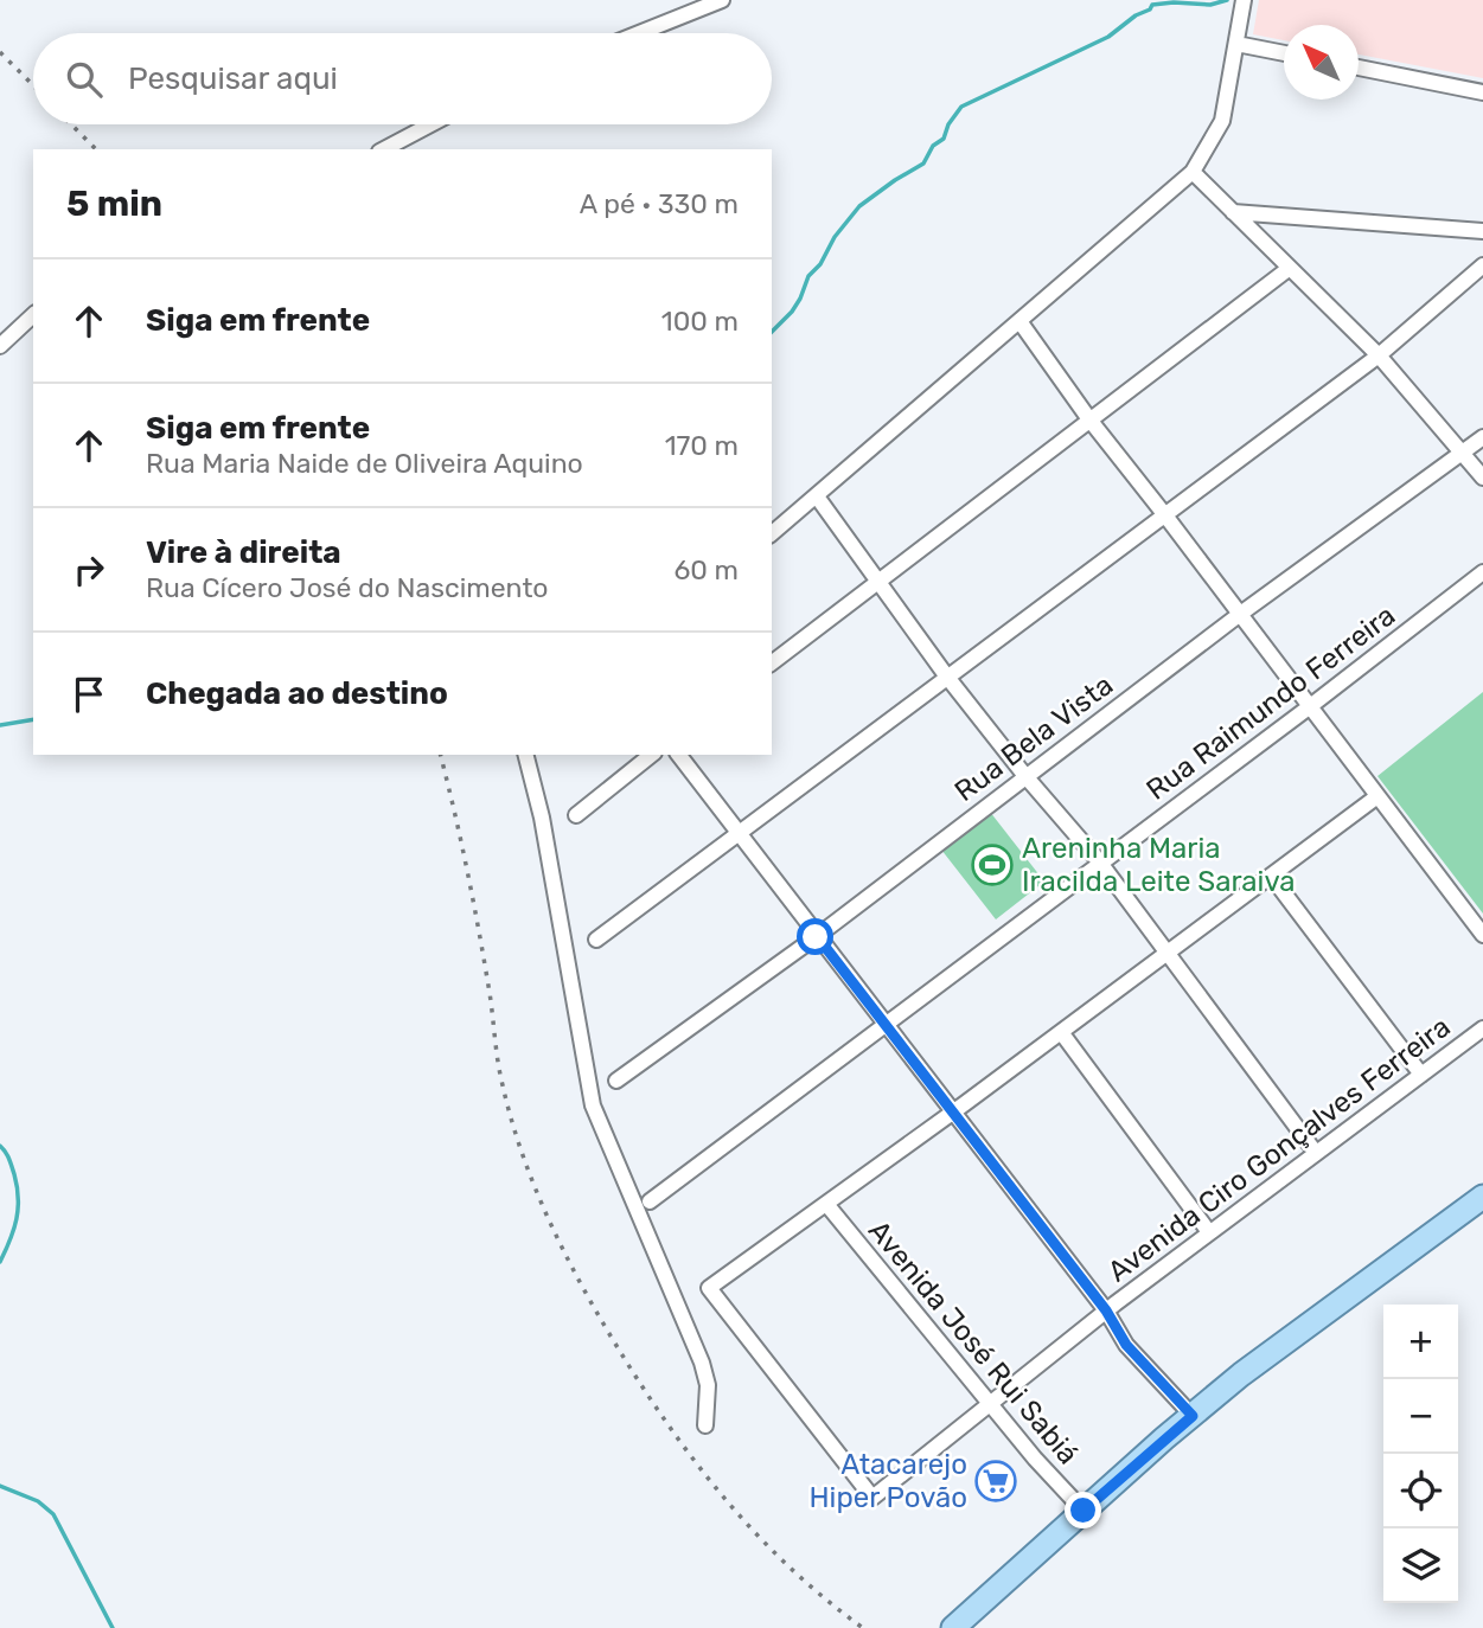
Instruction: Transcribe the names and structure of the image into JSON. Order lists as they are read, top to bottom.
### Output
{
  "streets": {
    "street": [
      "Rua Raimundo Ferreira",
      "Rua Bela Vista",
      "Avenida Ciro Gonçalves Ferreira",
      "Avenida José Rui Sabiá"
    ]
  },
  "crossings": [
    ["Avenida Ciro Gonçalves Ferreira", "Avenida José Rui Sabiá"]
  ],
  "places": {
    "sports": ["Areninha Maria Iracilda Leite Saraiva"],
    "supermarket": ["Atacarejo Hiper Povão"]
  },
  "north": "top left",
  "page": {
    "search": "Pesquisar aqui",
    "heading": ["5 min", "A pé · 330 m"],
    "list": [
      ["Siga em frente", "100 m"],
      ["Siga em frente", "Rua Maria Naide de Oliveira Aquino", "170 m"],
      ["Vire à direita", "Rua Cícero José do Nascimento", "60 m"],
      "Chegada ao destino"
    ],
    "map_buttons": ["+", "−"]
  }
}
